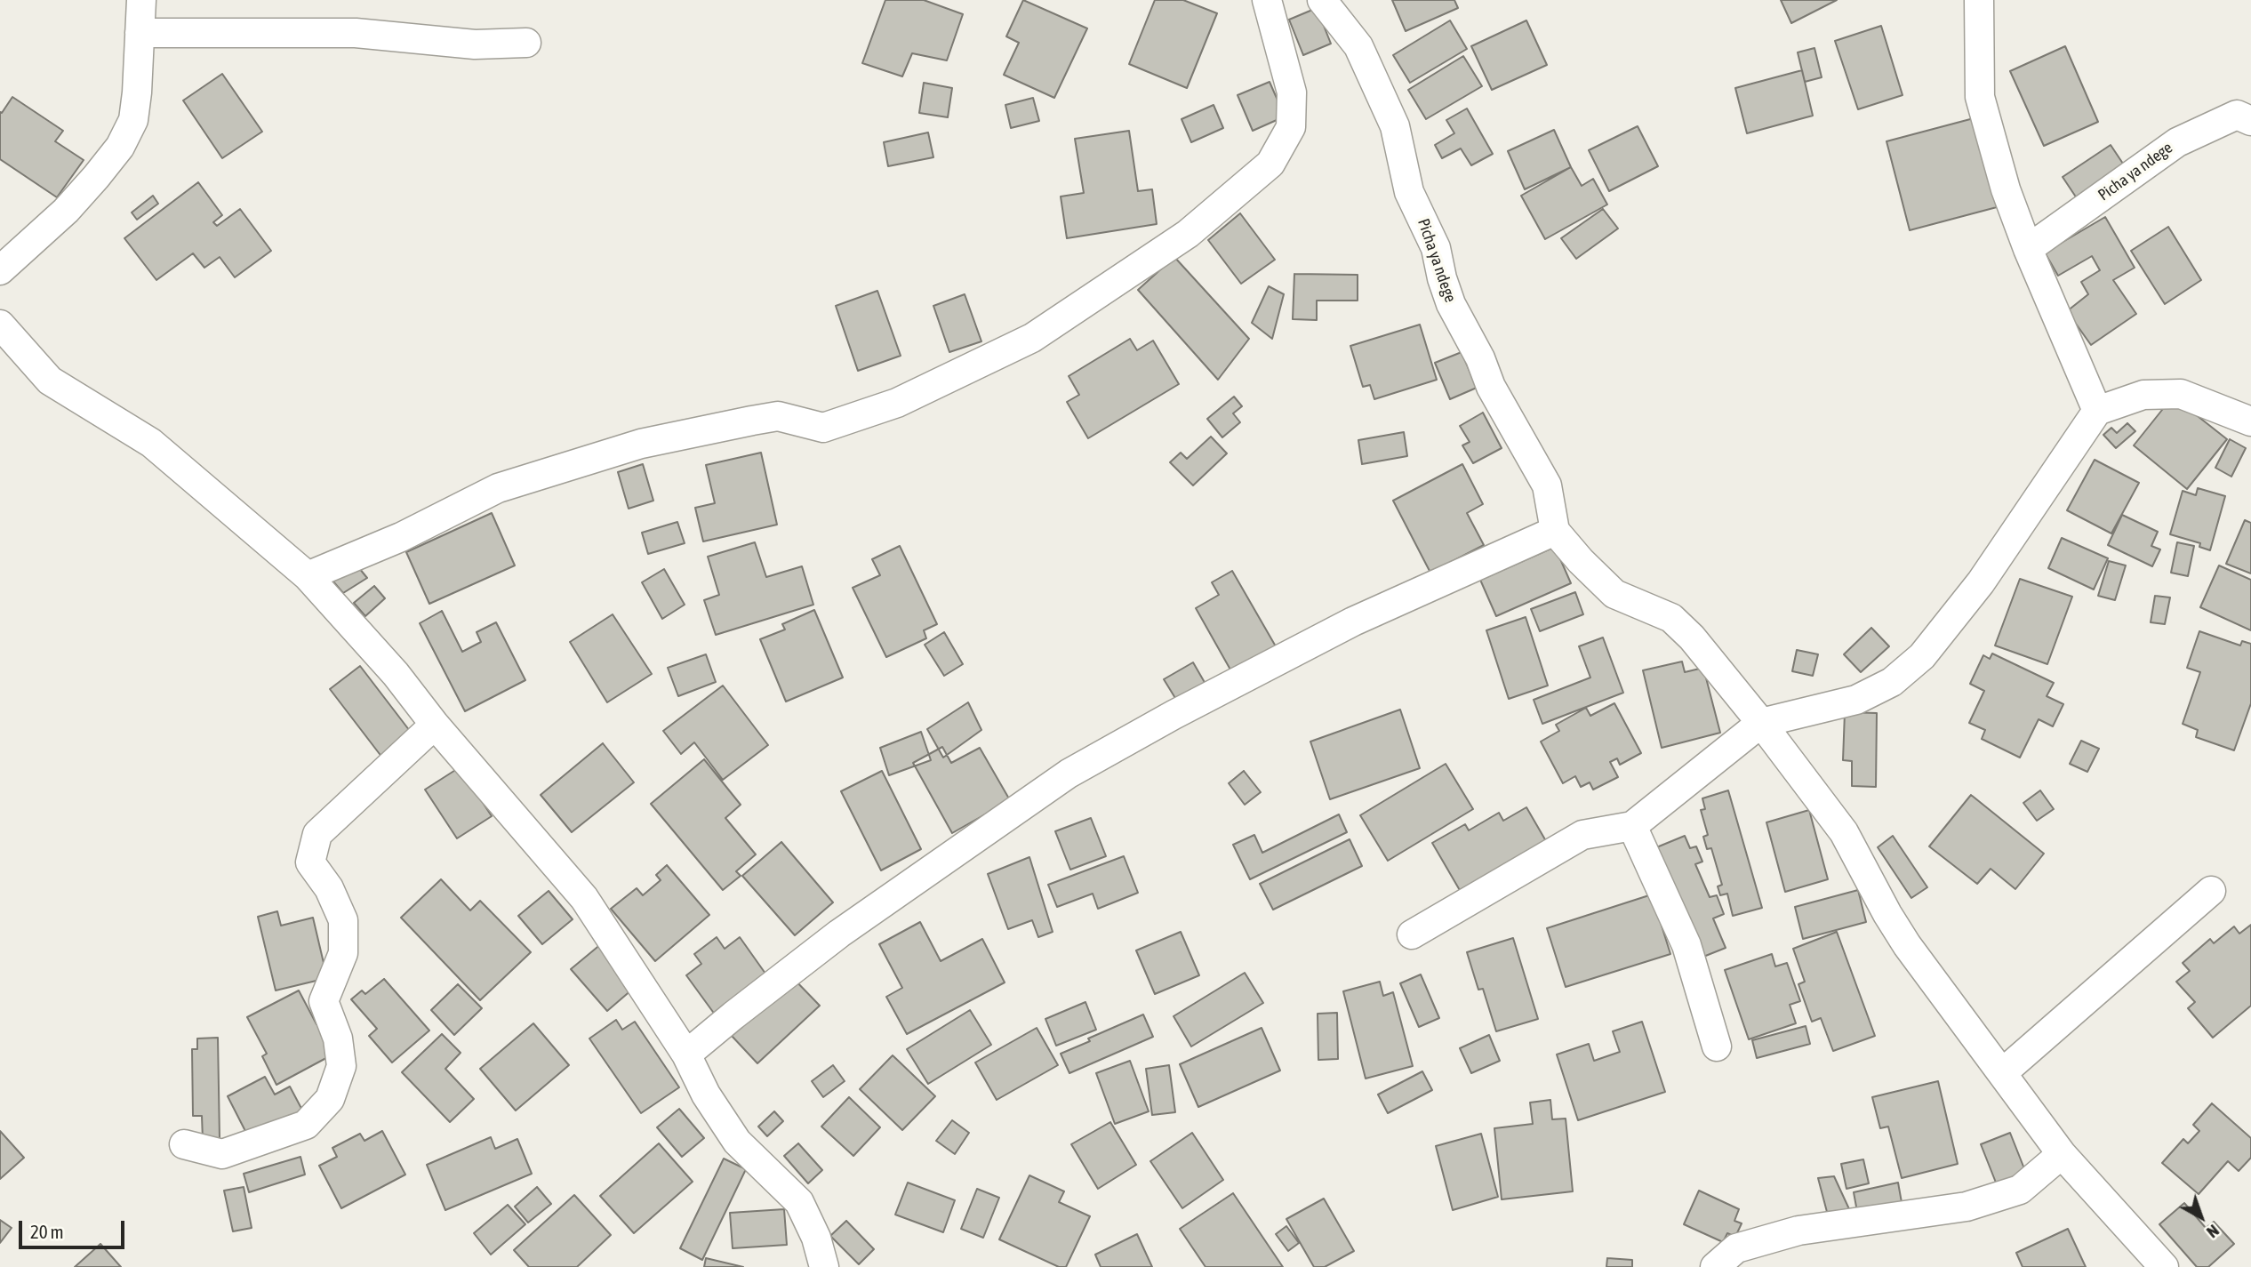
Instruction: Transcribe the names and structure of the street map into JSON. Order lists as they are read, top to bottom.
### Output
{
  "streets": {
    "street": ["Picha ya ndege"]
  },
  "scale_bar": "20 m",
  "north": "bottom right"
}
